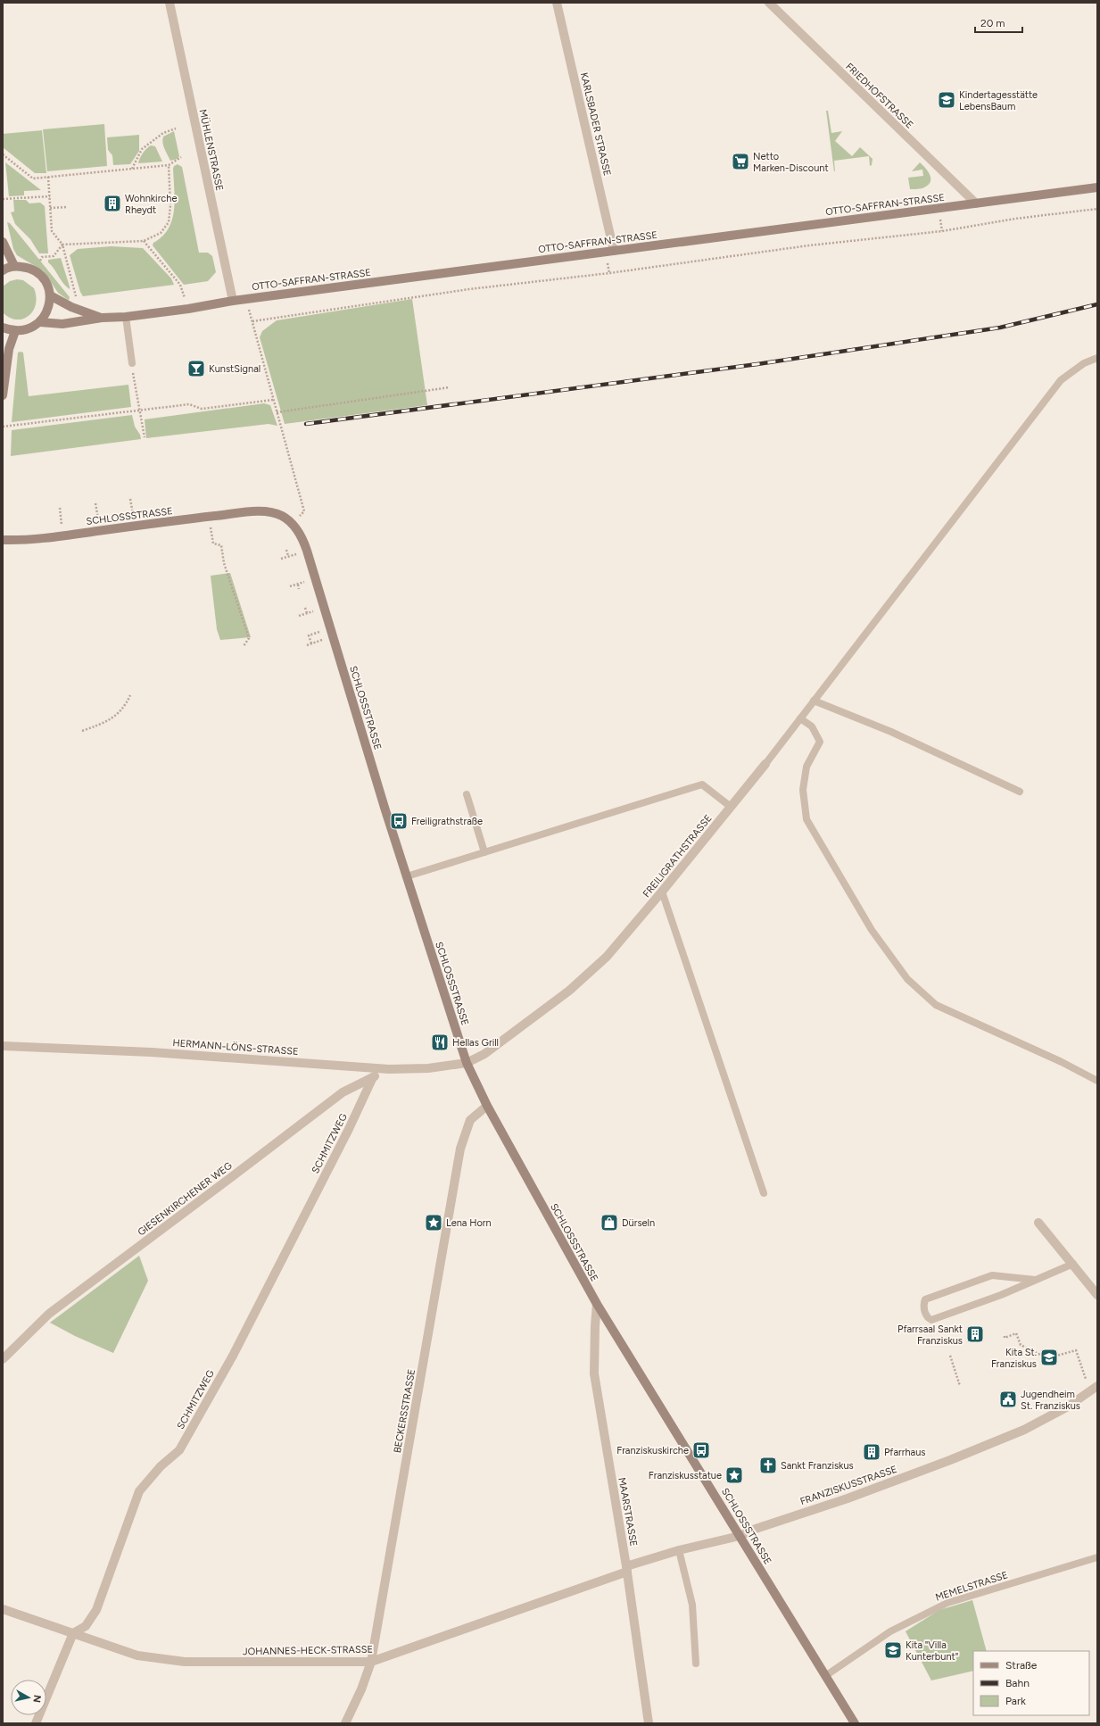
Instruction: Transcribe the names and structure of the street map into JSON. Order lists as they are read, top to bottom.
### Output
{
  "streets": {
    "street": [
      "FRIEDHOFSTRASSE",
      "KARLSBADER STRASSE",
      "MÜHLENSTRASSE",
      "OTTO-SAFFRAN-STRASSE",
      "SCHLOSSSTRASSE",
      "FREILIGRATHSTRASSE",
      "HERMANN-LÖNS-STRASSE",
      "SCHMITZWEG",
      "GIESENKIRCHENER WEG",
      "BECKERSSTRASSE",
      "FRANZISKUSSTRASSE",
      "MAARSTRASSE",
      "JOHANNES-HECK-STRASSE"
    ],
    "lane": ["MEMELSTRASSE"]
  },
  "crossings": [
    ["FRIEDHOFSTRASSE", "OTTO-SAFFRAN-STRASSE"],
    ["KARLSBADER STRASSE", "OTTO-SAFFRAN-STRASSE"],
    ["MÜHLENSTRASSE", "OTTO-SAFFRAN-STRASSE"],
    ["SCHLOSSSTRASSE", "FREILIGRATHSTRASSE"],
    ["SCHLOSSSTRASSE", "HERMANN-LÖNS-STRASSE"],
    ["SCHLOSSSTRASSE", "BECKERSSTRASSE"],
    ["SCHLOSSSTRASSE", "FRANZISKUSSTRASSE"],
    ["SCHLOSSSTRASSE", "MAARSTRASSE"],
    ["SCHLOSSSTRASSE", "MEMELSTRASSE"],
    ["SCHLOSSSTRASSE", "JOHANNES-HECK-STRASSE"],
    ["FREILIGRATHSTRASSE", "HERMANN-LÖNS-STRASSE"],
    ["HERMANN-LÖNS-STRASSE", "GIESENKIRCHENER WEG"],
    ["SCHMITZWEG", "GIESENKIRCHENER WEG"],
    ["SCHMITZWEG", "JOHANNES-HECK-STRASSE"],
    ["BECKERSSTRASSE", "JOHANNES-HECK-STRASSE"],
    ["FRANZISKUSSTRASSE", "JOHANNES-HECK-STRASSE"],
    ["MAARSTRASSE", "JOHANNES-HECK-STRASSE"]
  ],
  "places": {
    "school or university": ["Kindertagesstätte LebensBaum", "Kita St. Franziskus", "Kita \"Villa Kunterbunt\""],
    "supermarket": ["Netto Marken-Discount"],
    "building": ["Wohnkirche Rheydt", "Pfarrsaal Sankt Franziskus", "Pfarrhaus"],
    "bar": ["KunstSignal"],
    "bus stop": ["Freiligrathstraße", "Franziskuskirche"],
    "restaurant": ["Hellas Grill"],
    "place": ["Lena Horn", "Franziskusstatue"],
    "shop": ["Dürseln"],
    "public building": ["Jugendheim St. Franziskus"],
    "church": ["Sankt Franziskus"]
  },
  "legend": ["Straße", "Bahn", "Park"],
  "scale_bar": "20 m",
  "north": "right"
}
